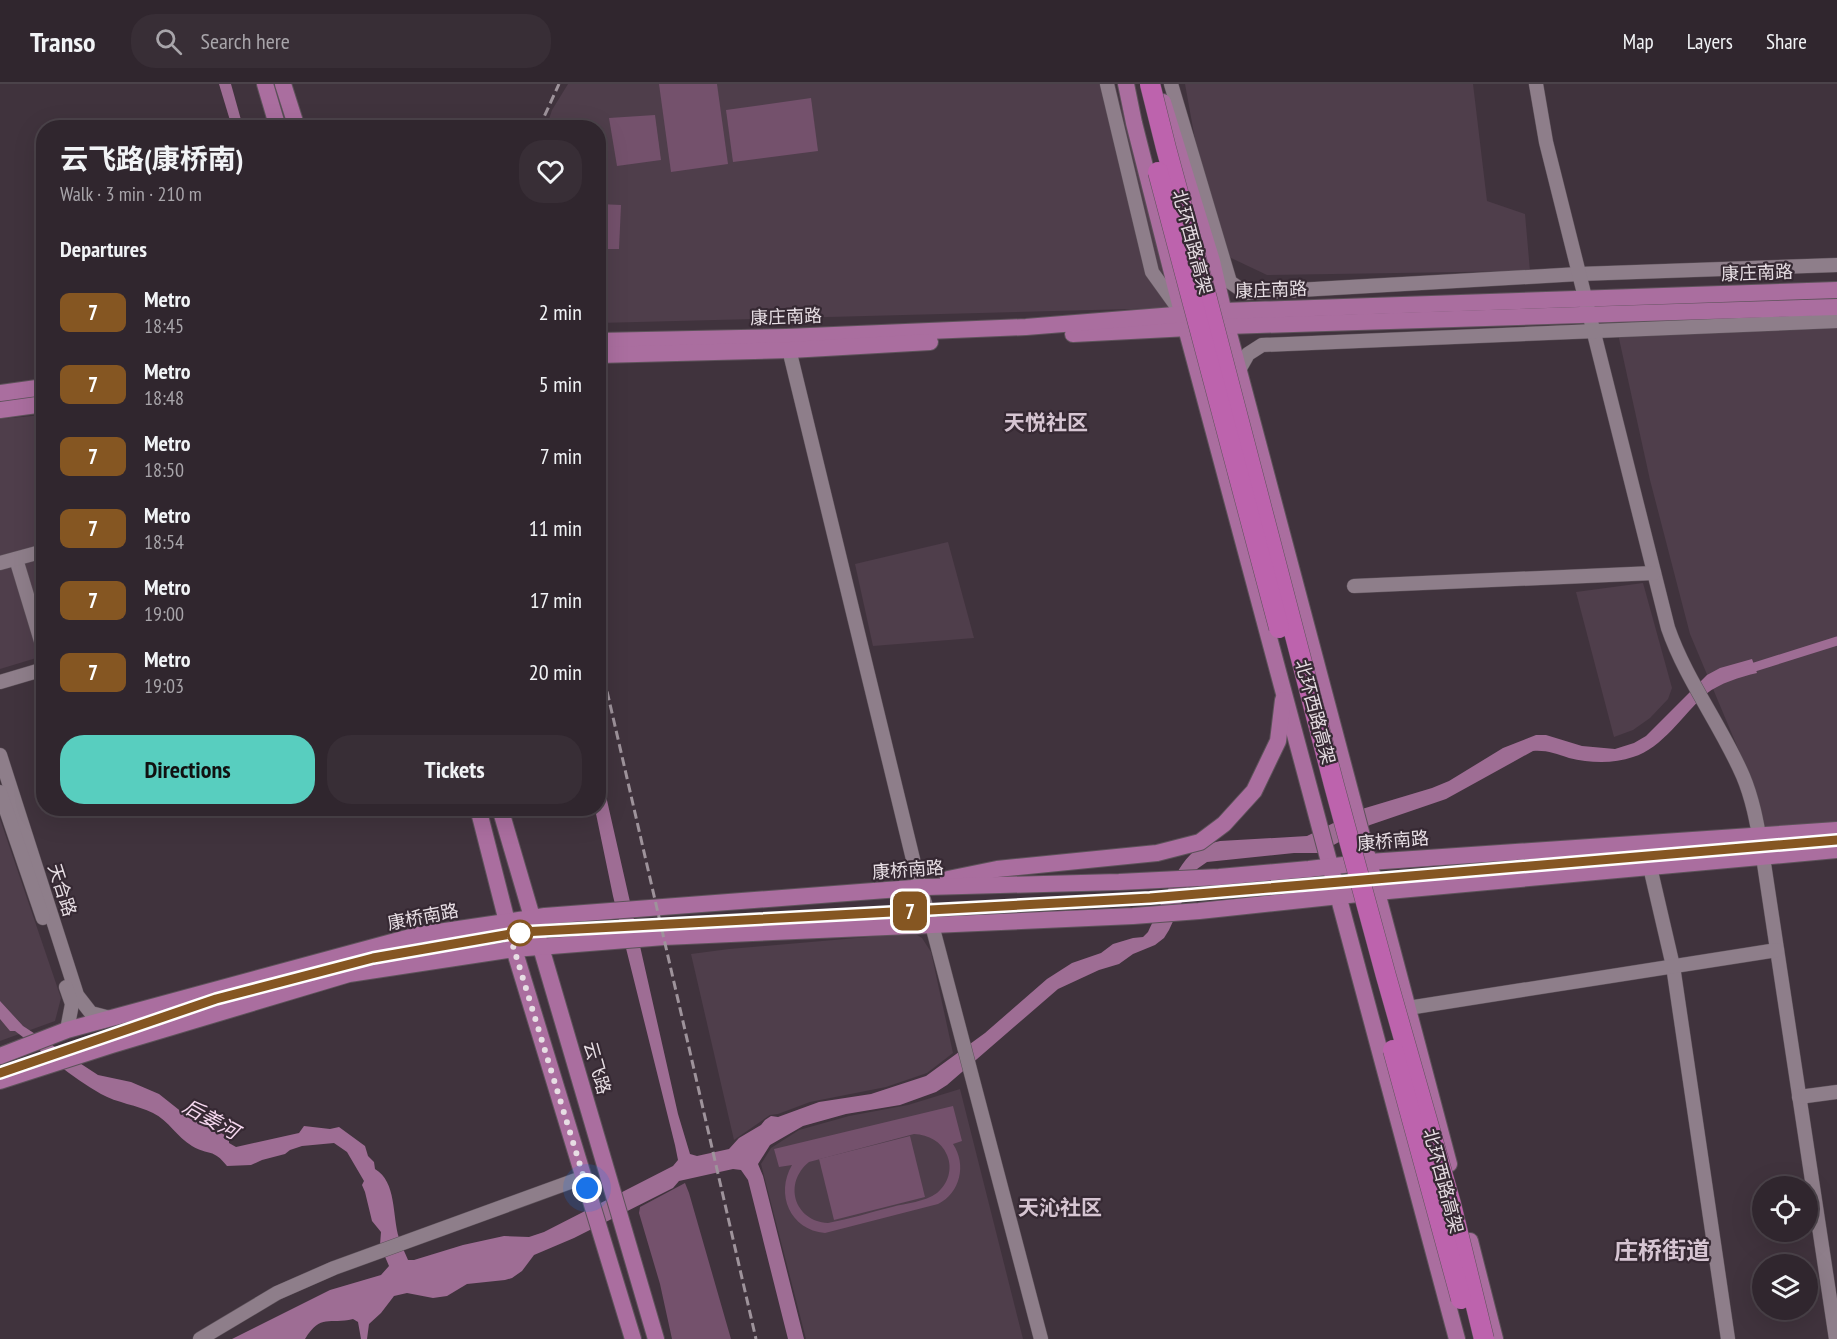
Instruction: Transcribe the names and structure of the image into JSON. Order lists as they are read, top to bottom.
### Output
{
  "streets": {
    "highway": ["北环西路高架"],
    "main road": ["康庄南路", "康桥南路", "云飞路"],
    "street": ["天合路"]
  },
  "crossings": [
    ["康桥南路", "天合路"],
    ["康桥南路", "云飞路"]
  ],
  "districts": ["天悦社区", "天沁社区", "庄桥街道"],
  "water": ["后姜河"],
  "lines": ["metro line 7"],
  "page": {
    "header": "Transo",
    "search": "Search here",
    "nav": ["Map", "Layers", "Share"],
    "on_map": "7",
    "heading": [
      ["云飞路(康桥南)", "Walk · 3 min · 210 m"],
      "Departures"
    ],
    "list": [
      {
        "mark": "7",
        "name": "Metro",
        "note": "18:45",
        "value": "2 min"
      },
      {
        "mark": "7",
        "name": "Metro",
        "note": "18:48",
        "value": "5 min"
      },
      {
        "mark": "7",
        "name": "Metro",
        "note": "18:50",
        "value": "7 min"
      },
      {
        "mark": "7",
        "name": "Metro",
        "note": "18:54",
        "value": "11 min"
      },
      {
        "mark": "7",
        "name": "Metro",
        "note": "19:00",
        "value": "17 min"
      },
      {
        "mark": "7",
        "name": "Metro",
        "note": "19:03",
        "value": "20 min"
      }
    ],
    "buttons": ["Directions", "Tickets"]
  }
}
